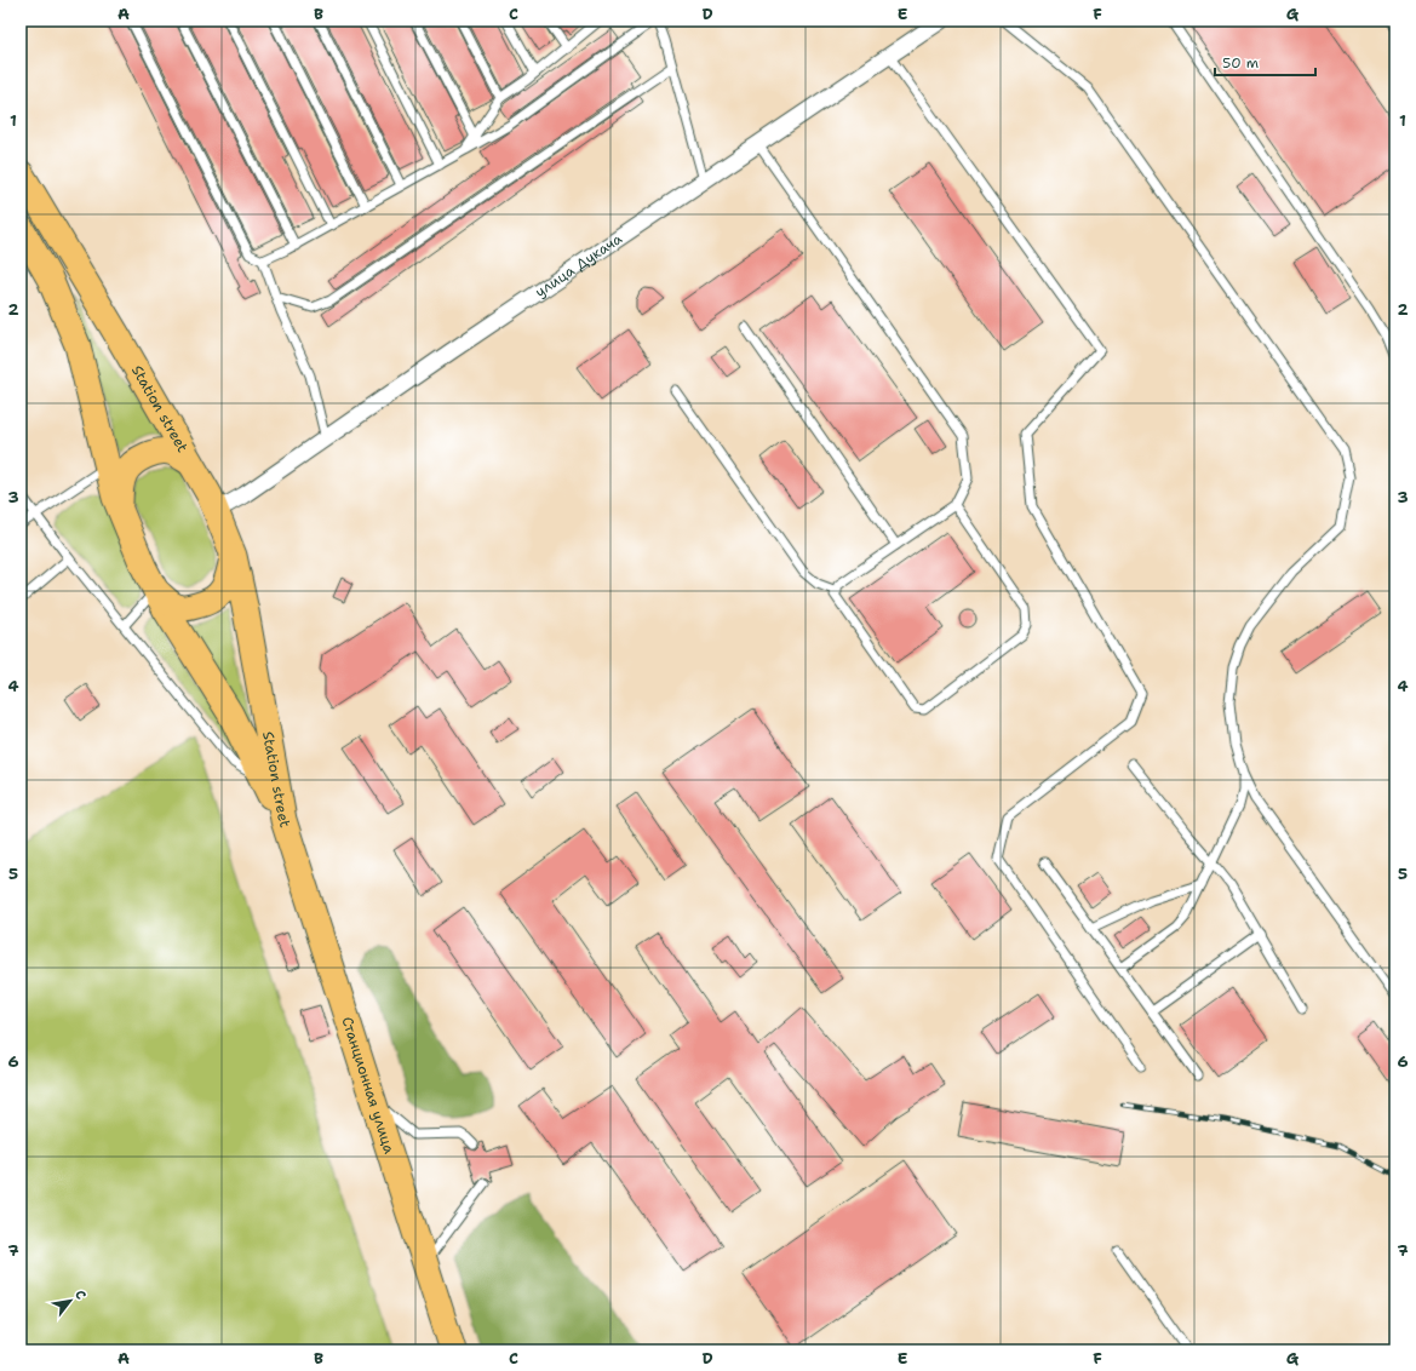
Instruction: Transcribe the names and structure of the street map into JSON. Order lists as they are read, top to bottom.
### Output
{
  "streets": {
    "main road": ["Station street", "Станционная улица"],
    "street": ["улица Дукача"]
  },
  "crossings": [
    ["улица Дукача", "Station street"],
    ["Station street", "Станционная улица"]
  ],
  "scale_bar": "50 m",
  "north": "top right",
  "grid": {
    "columns": [
      "A",
      "B",
      "C",
      "D",
      "E",
      "F",
      "G"
    ],
    "rows": [
      "1",
      "2",
      "3",
      "4",
      "5",
      "6",
      "7"
    ]
  }
}
